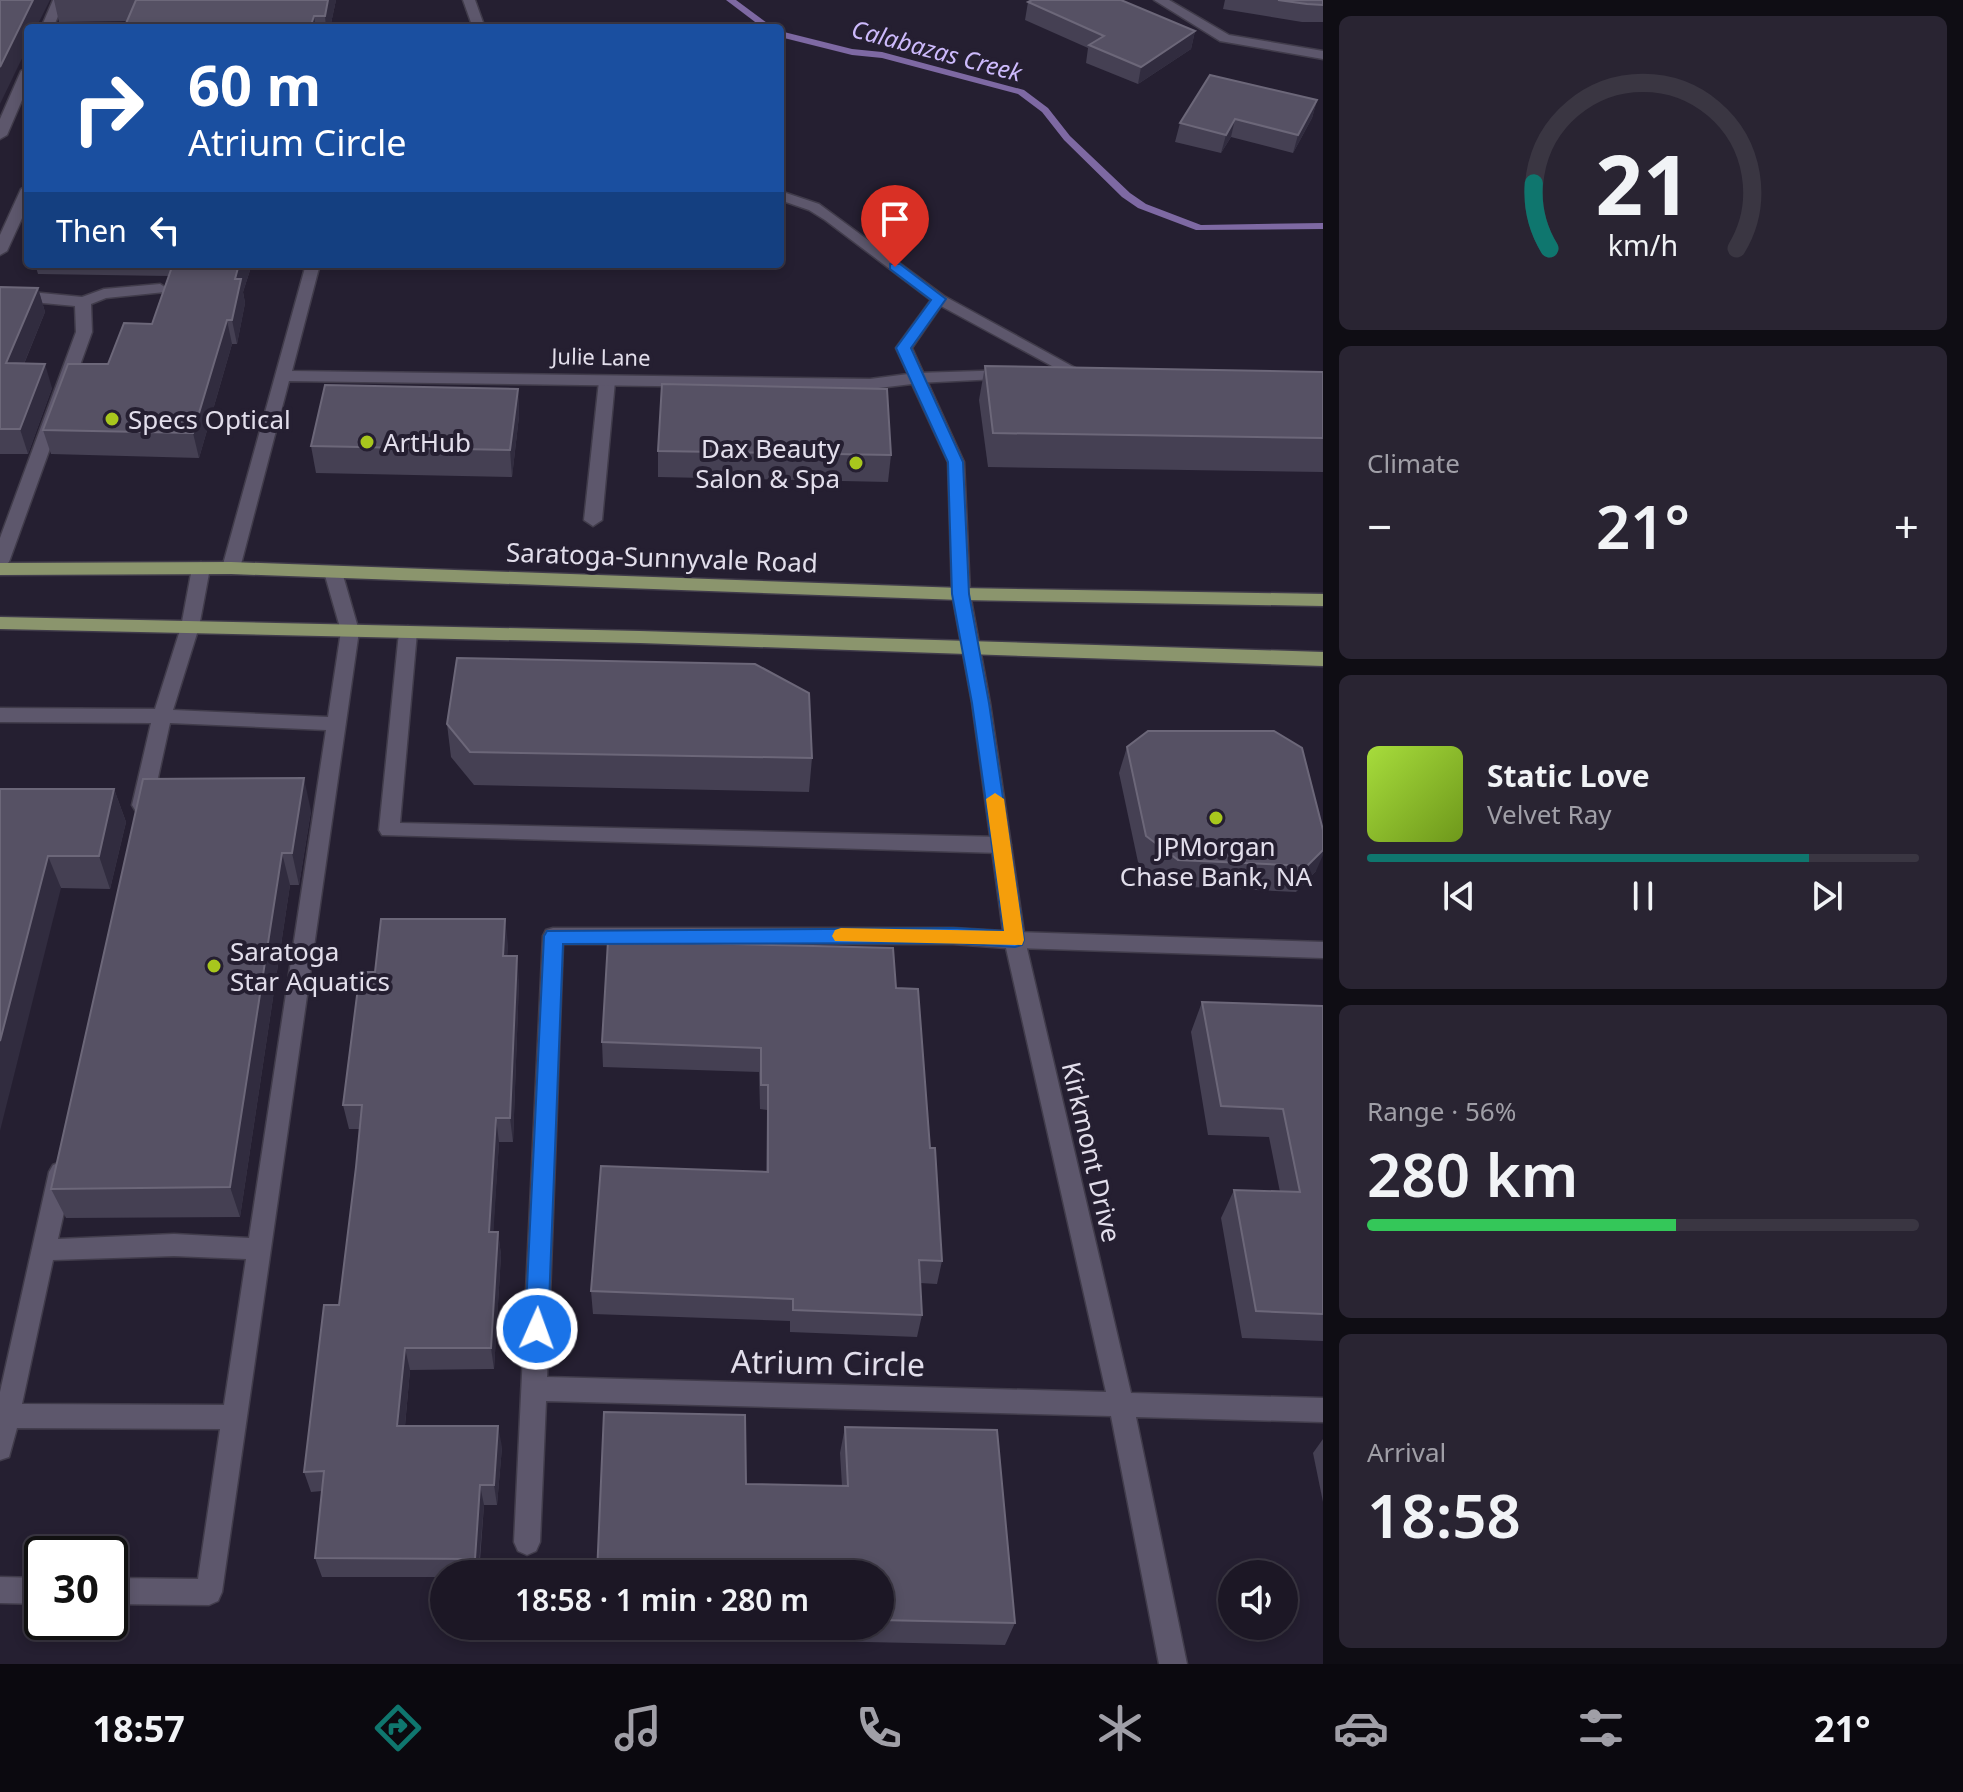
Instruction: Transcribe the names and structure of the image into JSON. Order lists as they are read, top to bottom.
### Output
{
  "streets": {
    "main road": ["Saratoga-Sunnyvale Road"],
    "street": ["Julie Lane", "Kirkmont Drive", "Atrium Circle"]
  },
  "crossings": [
    ["Julie Lane", "Kirkmont Drive"],
    ["Saratoga-Sunnyvale Road", "Kirkmont Drive"],
    ["Kirkmont Drive", "Atrium Circle"]
  ],
  "water": ["Calabazas Creek"],
  "places": [
    "Specs Optical",
    "ArtHub",
    "Dax Beauty Salon & Spa",
    "JPMorgan Chase Bank, NA",
    "Saratoga Star Aquatics"
  ],
  "page": {
    "turn": ["60 m", "Atrium Circle"],
    "then": "Then",
    "tile": [
      "Climate",
      ["Range · 56%", "280 km"],
      ["Arrival", "18:58"]
    ],
    "heat": ["−", "21°", "+"],
    "song": ["Static Love", "Velvet Ray"],
    "limit": "30",
    "trip": "18:58 · 1 min · 280 m",
    "tabs": ["18:57", "21°"],
    "gauge": ["21", "km/h"]
  }
}
